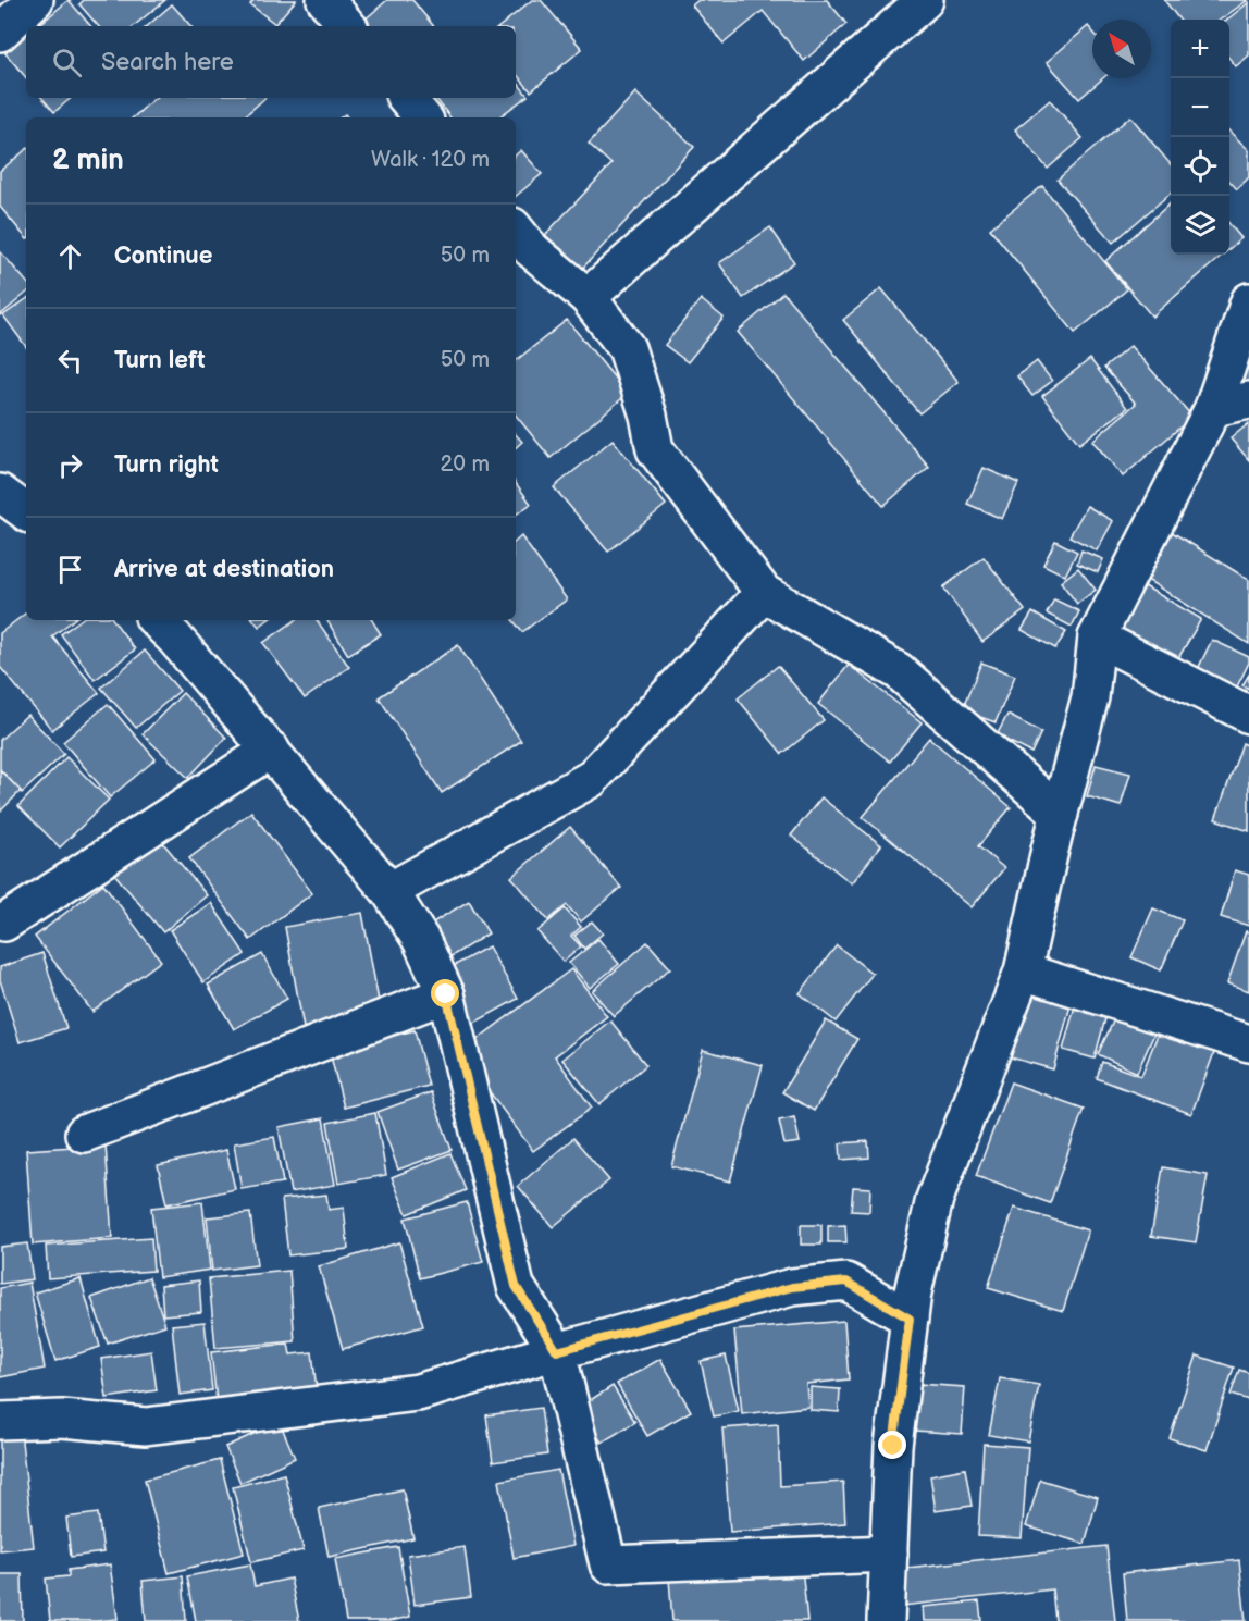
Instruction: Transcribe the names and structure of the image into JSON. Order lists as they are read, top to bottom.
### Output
{
  "north": "top left",
  "page": {
    "map_buttons": ["+", "−"],
    "search": "Search here",
    "heading": ["2 min", "Walk · 120 m"],
    "list": [
      ["Continue", "50 m"],
      ["Turn left", "50 m"],
      ["Turn right", "20 m"],
      "Arrive at destination"
    ]
  }
}
